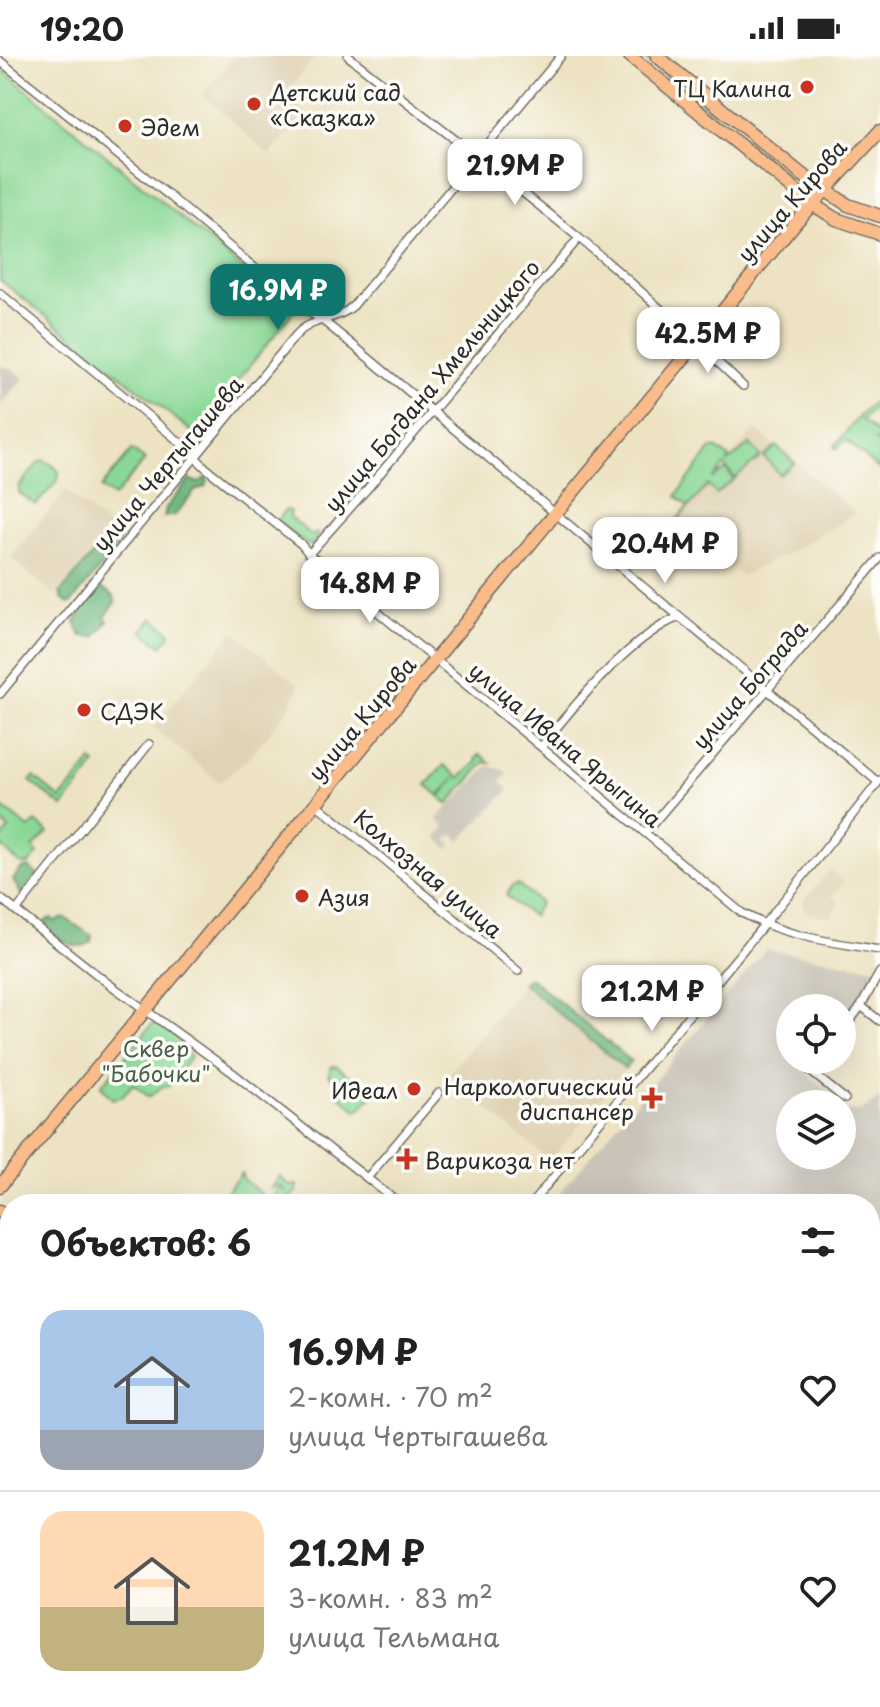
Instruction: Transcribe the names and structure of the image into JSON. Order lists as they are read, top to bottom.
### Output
{
  "streets": {
    "main road": ["улица Кирова"],
    "street": [
      "улица Богдана Хмельницкого",
      "улица Чертыгашева",
      "улица Бограда",
      "улица Ивана Ярыгина",
      "Колхозная улица"
    ]
  },
  "crossings": [
    ["улица Кирова", "улица Ивана Ярыгина"],
    ["улица Кирова", "Колхозная улица"],
    ["улица Богдана Хмельницкого", "улица Ивана Ярыгина"],
    ["улица Чертыгашева", "улица Ивана Ярыгина"],
    ["улица Бограда", "улица Ивана Ярыгина"]
  ],
  "parks": ["Сквер \"Бабочки\""],
  "places": {
    "other": [
      "ТЦ Калина",
      "Детский сад «Сказка»",
      "Эдем",
      "СДЭК",
      "Азия",
      "Идеал"
    ],
    "health": ["Наркологический диспансер", "Варикоза нет"]
  },
  "page": {
    "status": "19:20",
    "price": [
      "21.9M ₽",
      "16.9M ₽",
      "42.5M ₽",
      "20.4M ₽",
      "14.8M ₽",
      "21.2M ₽"
    ],
    "heading": "Объектов: 6",
    "list": [
      {
        "name": "16.9M ₽",
        "note": "2-комн. · 70 m² · улица Чертыгашева"
      },
      {
        "name": "21.2M ₽",
        "note": "3-комн. · 83 m² · улица Тельмана"
      }
    ]
  }
}
